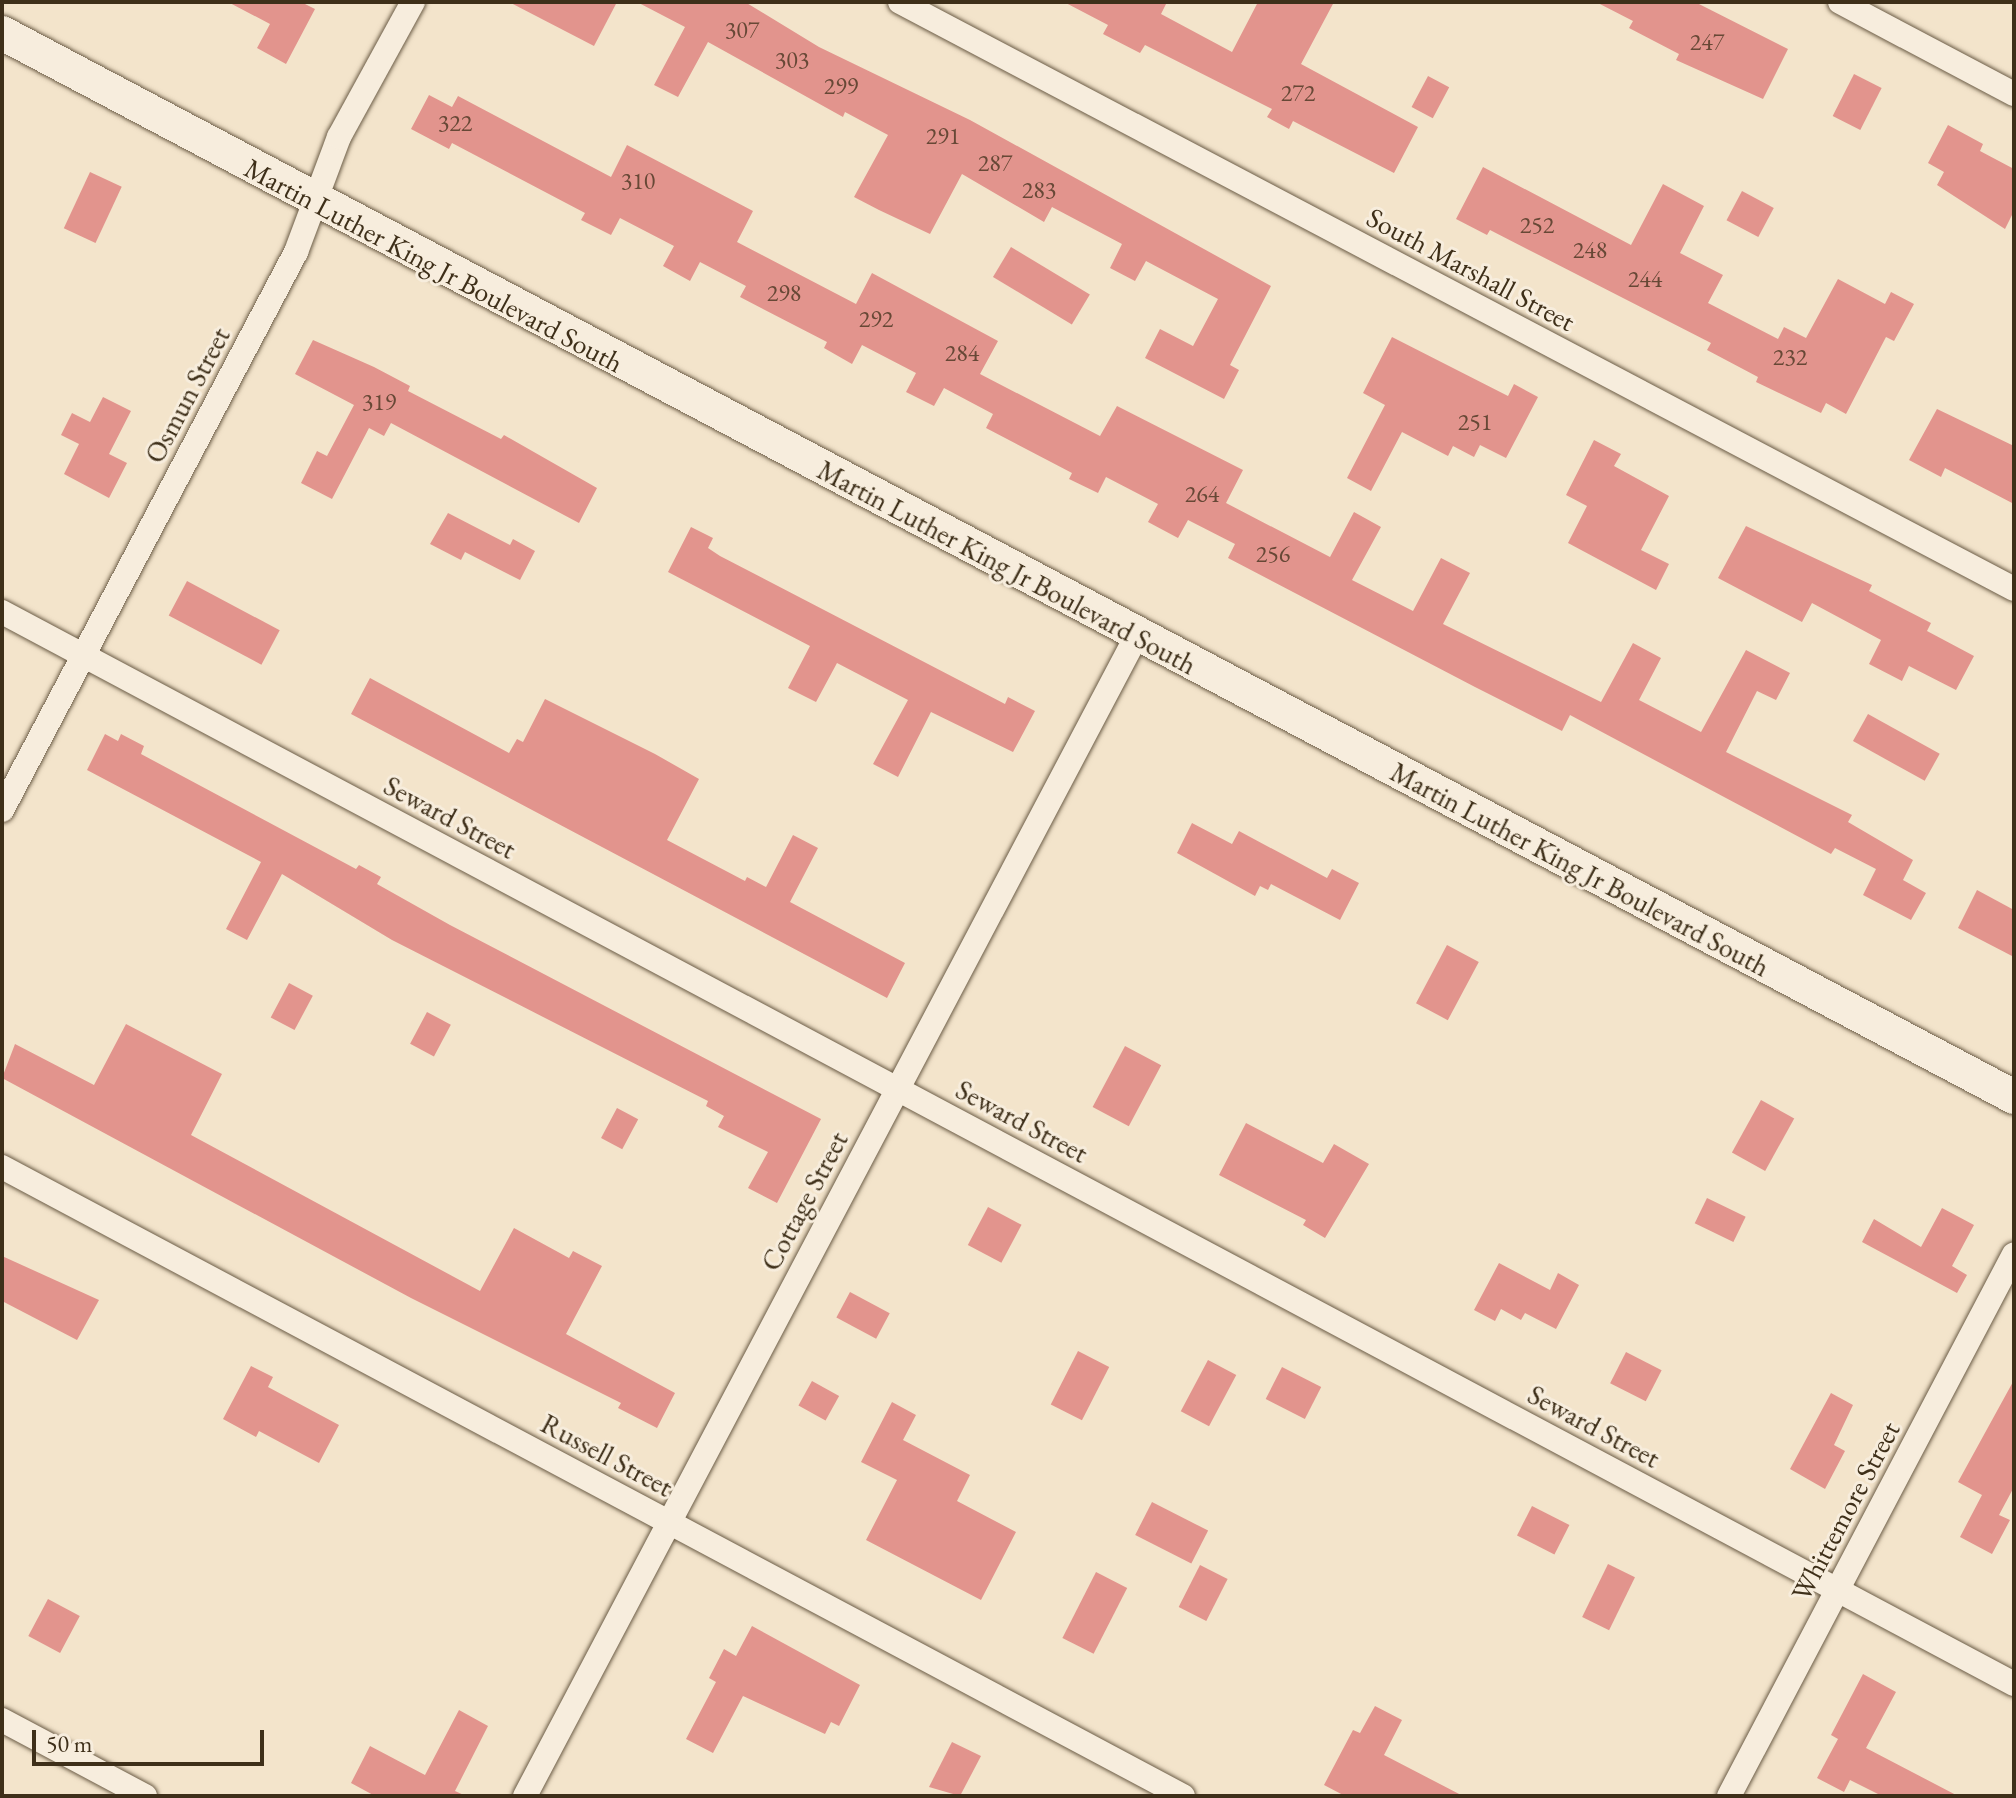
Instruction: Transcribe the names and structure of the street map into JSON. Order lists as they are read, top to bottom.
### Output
{
  "streets": {
    "main road": ["Martin Luther King Jr Boulevard South"],
    "street": [
      "South Marshall Street",
      "Osmun Street",
      "Seward Street",
      "Cottage Street",
      "Russell Street",
      "Whittemore Street"
    ]
  },
  "crossings": [
    ["Martin Luther King Jr Boulevard South", "Osmun Street"],
    ["Martin Luther King Jr Boulevard South", "Cottage Street"],
    ["Osmun Street", "Seward Street"],
    ["Seward Street", "Cottage Street"],
    ["Seward Street", "Whittemore Street"],
    ["Cottage Street", "Russell Street"]
  ],
  "house_numbers": [
    "307",
    "247",
    "303",
    "299",
    "272",
    "322",
    "291",
    "287",
    "310",
    "283",
    "252",
    "248",
    "244",
    "298",
    "292",
    "284",
    "232",
    "319",
    "251",
    "264",
    "256"
  ],
  "scale_bar": "50 m"
}
